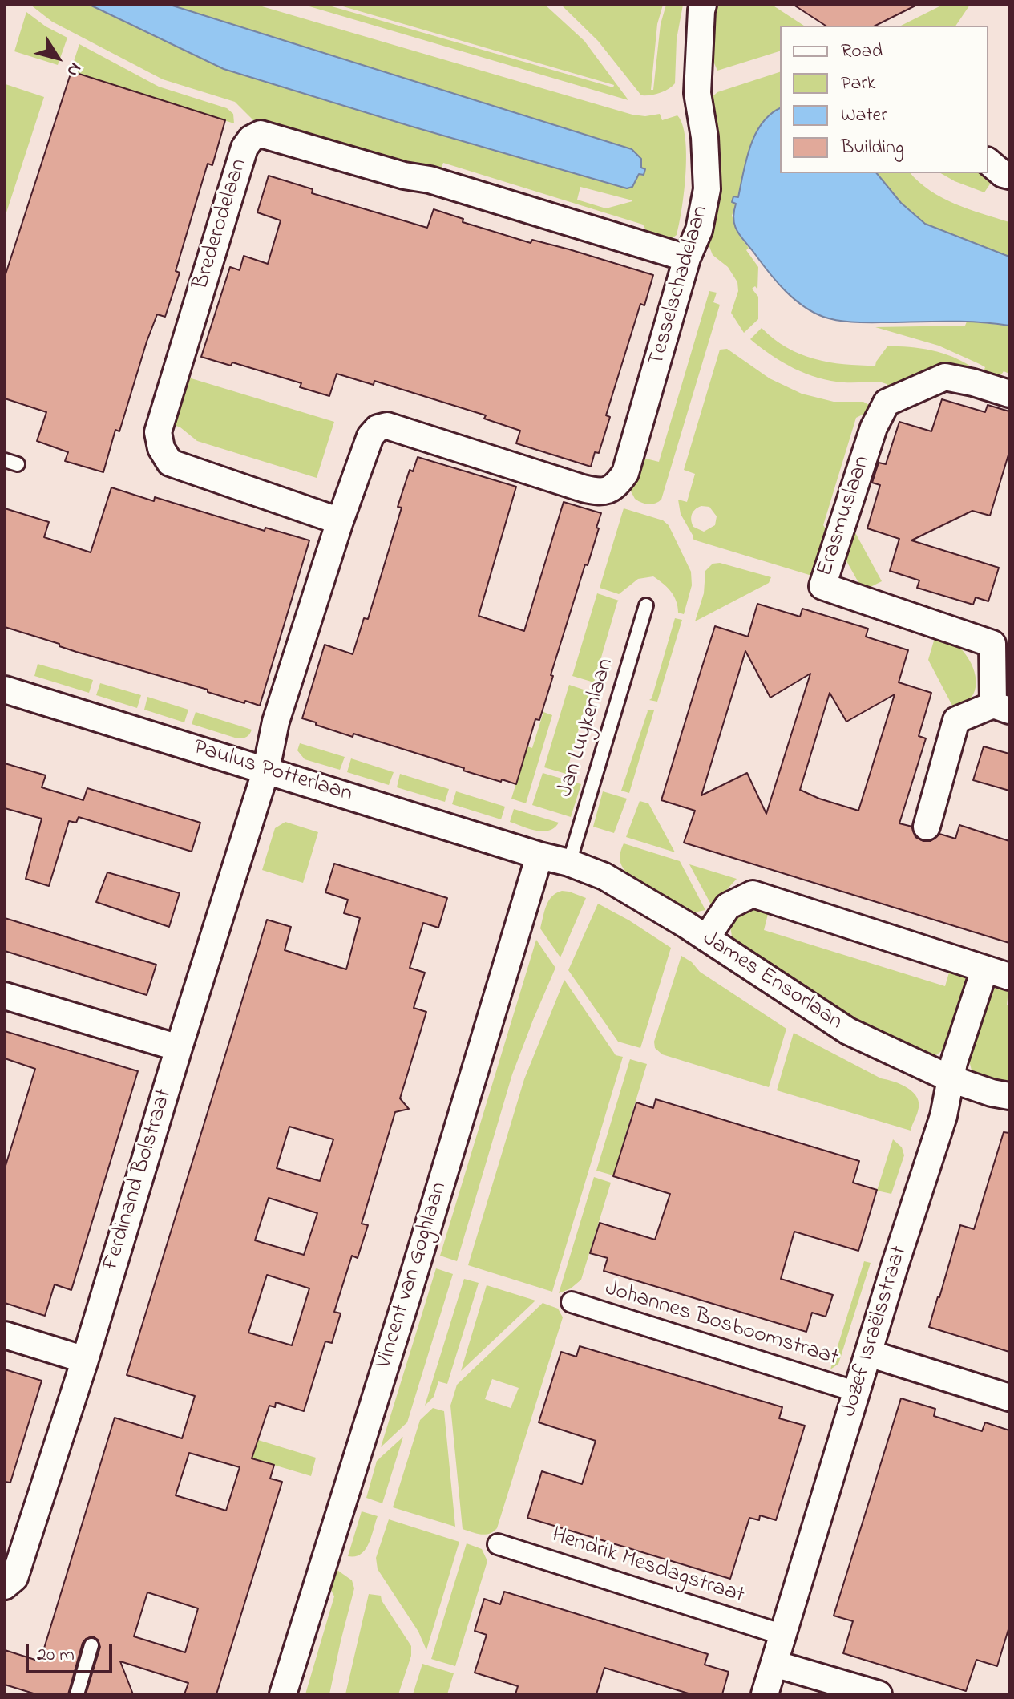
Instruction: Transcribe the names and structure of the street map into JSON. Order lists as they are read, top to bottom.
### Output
{
  "streets": {
    "street": [
      "Brederodelaan",
      "Tesselschadelaan",
      "Erasmuslaan",
      "Paulus Potterlaan",
      "James Ensorlaan",
      "Ferdinand Bolstraat",
      "Vincent van Goghlaan",
      "Johannes Bosboomstraat",
      "Jozef Israëlsstraat",
      "Hendrik Mesdagstraat"
    ],
    "lane": ["Jan Luykenlaan"]
  },
  "crossings": [
    ["Brederodelaan", "Tesselschadelaan"],
    ["Jan Luykenlaan", "James Ensorlaan"],
    ["Paulus Potterlaan", "James Ensorlaan"],
    ["Paulus Potterlaan", "Ferdinand Bolstraat"],
    ["Paulus Potterlaan", "Vincent van Goghlaan"],
    ["James Ensorlaan", "Vincent van Goghlaan"],
    ["James Ensorlaan", "Jozef Israëlsstraat"],
    ["Johannes Bosboomstraat", "Jozef Israëlsstraat"],
    ["Jozef Israëlsstraat", "Hendrik Mesdagstraat"]
  ],
  "legend": [
    "Road",
    "Park",
    "Water",
    "Building"
  ],
  "scale_bar": "20 m",
  "north": "bottom right"
}
